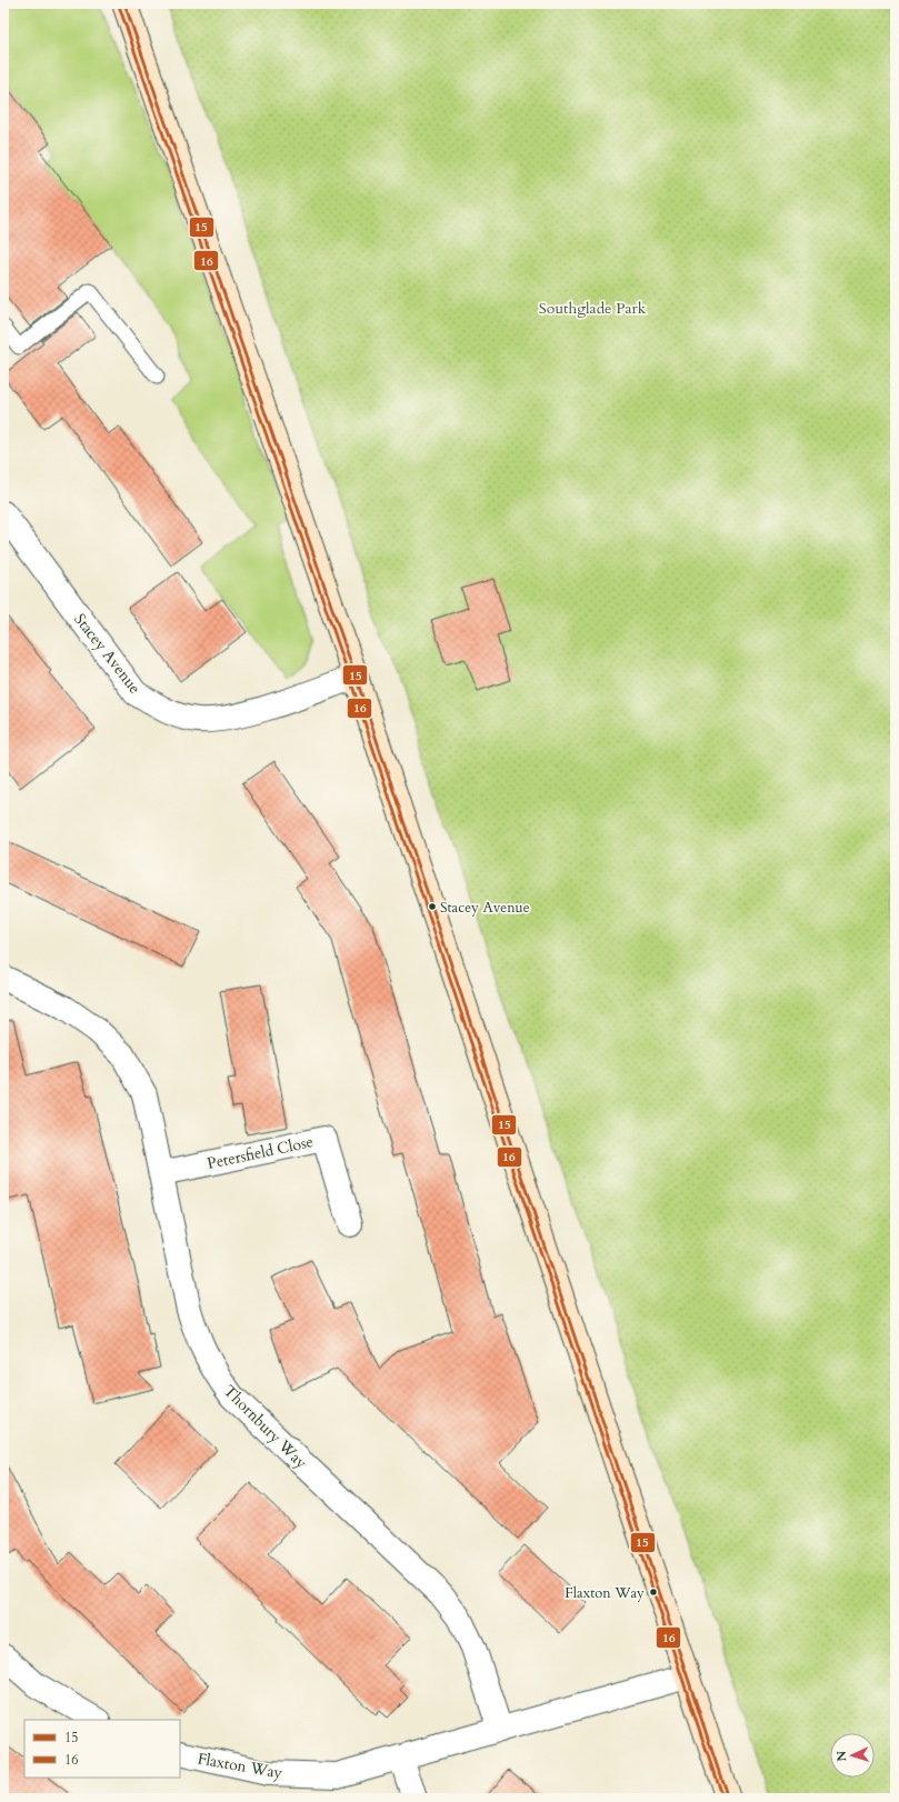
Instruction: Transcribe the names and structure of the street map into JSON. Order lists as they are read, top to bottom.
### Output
{
  "streets": {
    "street": [
      "Stacey Avenue",
      "Petersfield Close",
      "Thornbury Way",
      "Flaxton Way"
    ]
  },
  "crossings": [
    ["Petersfield Close", "Thornbury Way"],
    ["Thornbury Way", "Flaxton Way"]
  ],
  "parks": ["Southglade Park"],
  "places": ["Stacey Avenue", "Flaxton Way"],
  "lines": ["transit line 15", "transit line 16"],
  "legend": ["15", "16"],
  "north": "left"
}
